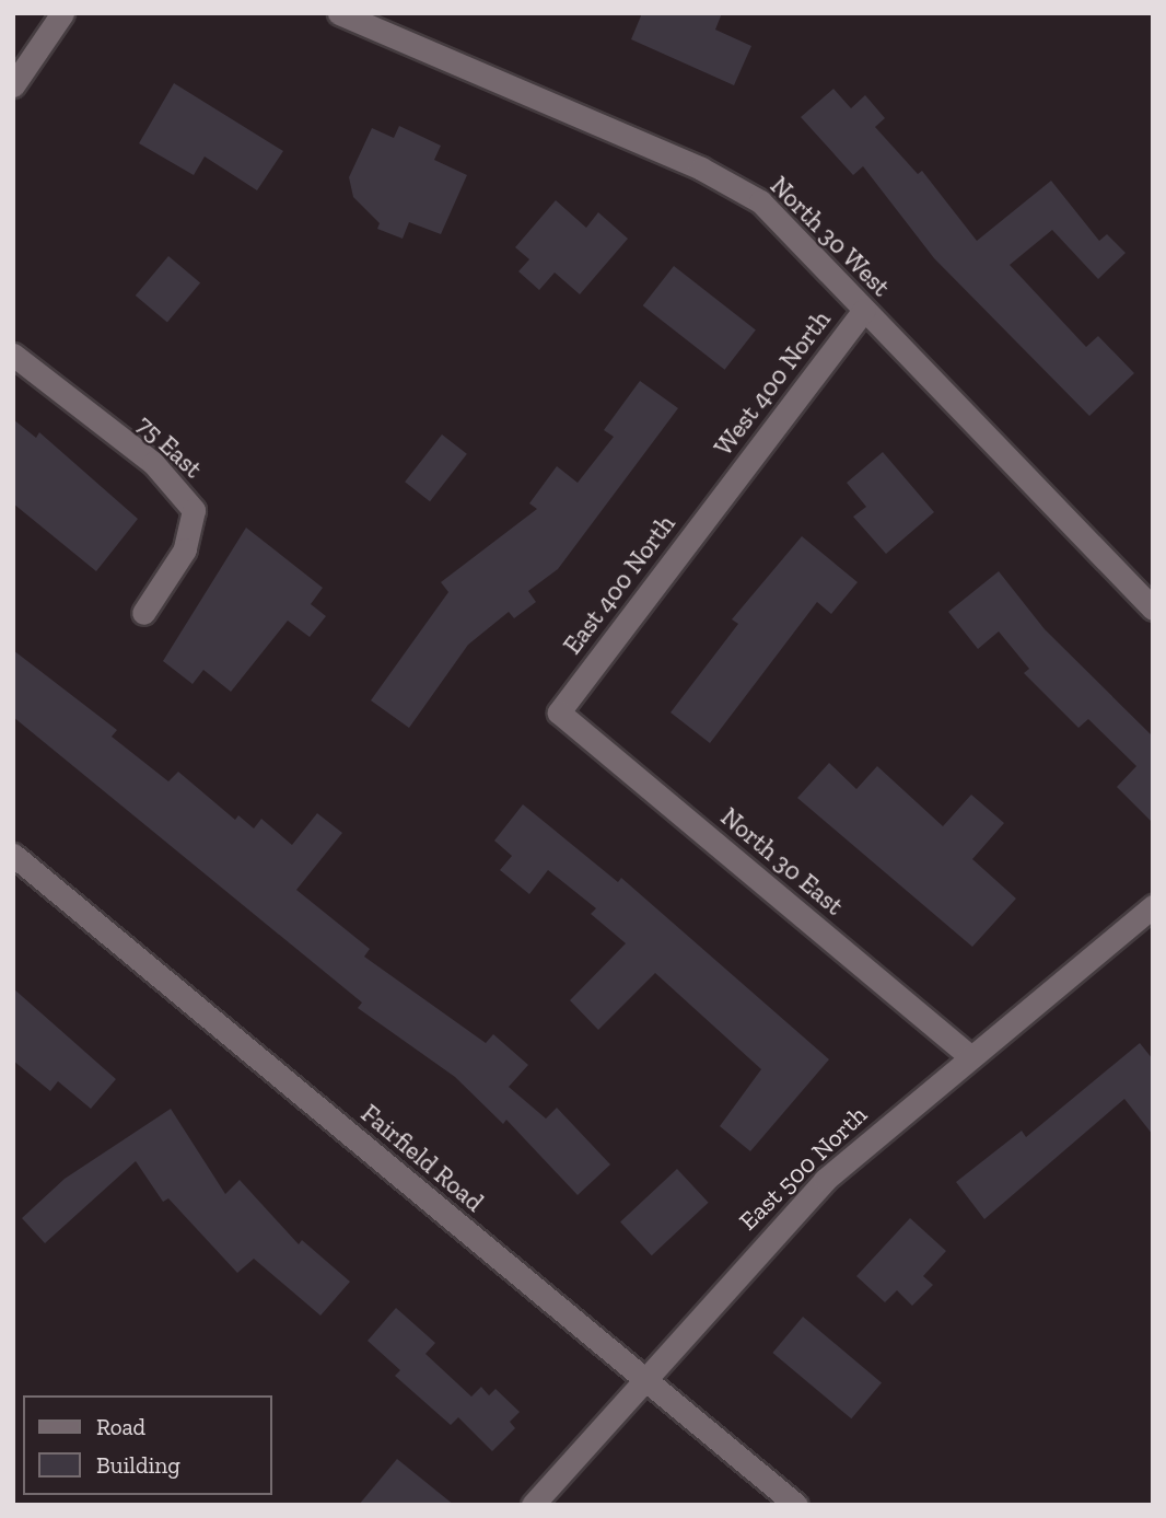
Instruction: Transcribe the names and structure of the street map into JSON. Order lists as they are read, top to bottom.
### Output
{
  "streets": {
    "street": [
      "North 30 West",
      "West 400 North",
      "75 East",
      "East 400 North",
      "North 30 East",
      "Fairfield Road",
      "East 500 North"
    ]
  },
  "crossings": [
    ["North 30 West", "West 400 North"],
    ["West 400 North", "East 400 North"],
    ["East 400 North", "North 30 East"],
    ["North 30 East", "East 500 North"],
    ["Fairfield Road", "East 500 North"]
  ],
  "legend": ["Road", "Building"]
}
